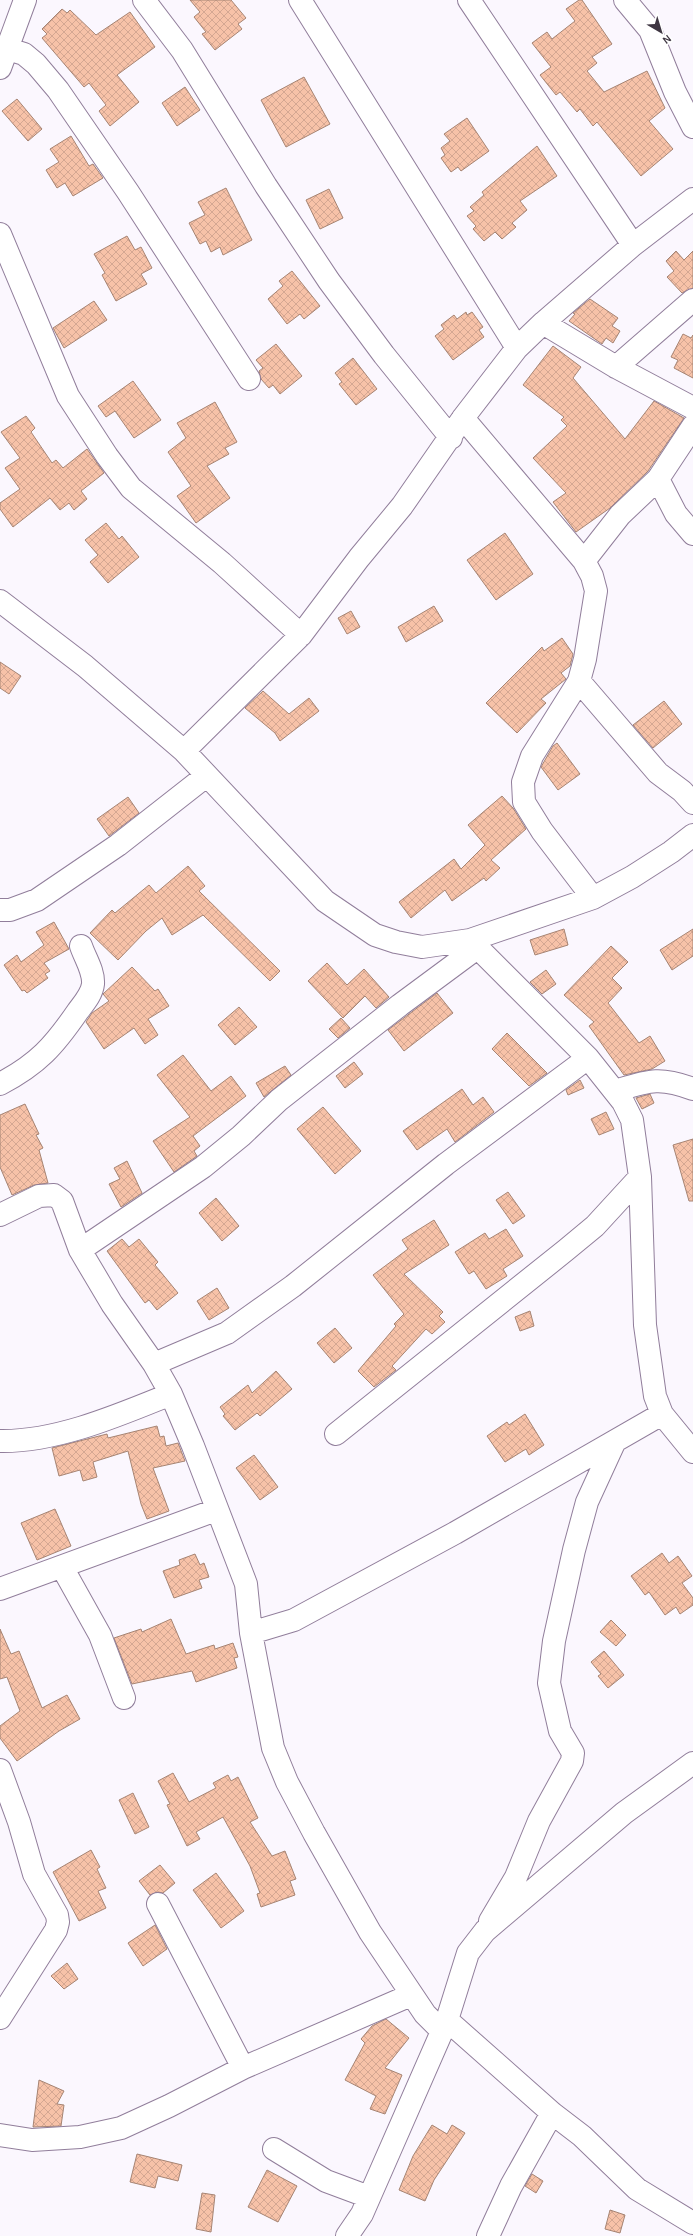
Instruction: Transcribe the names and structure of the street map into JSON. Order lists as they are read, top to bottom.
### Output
{
  "north": "bottom right"
}
